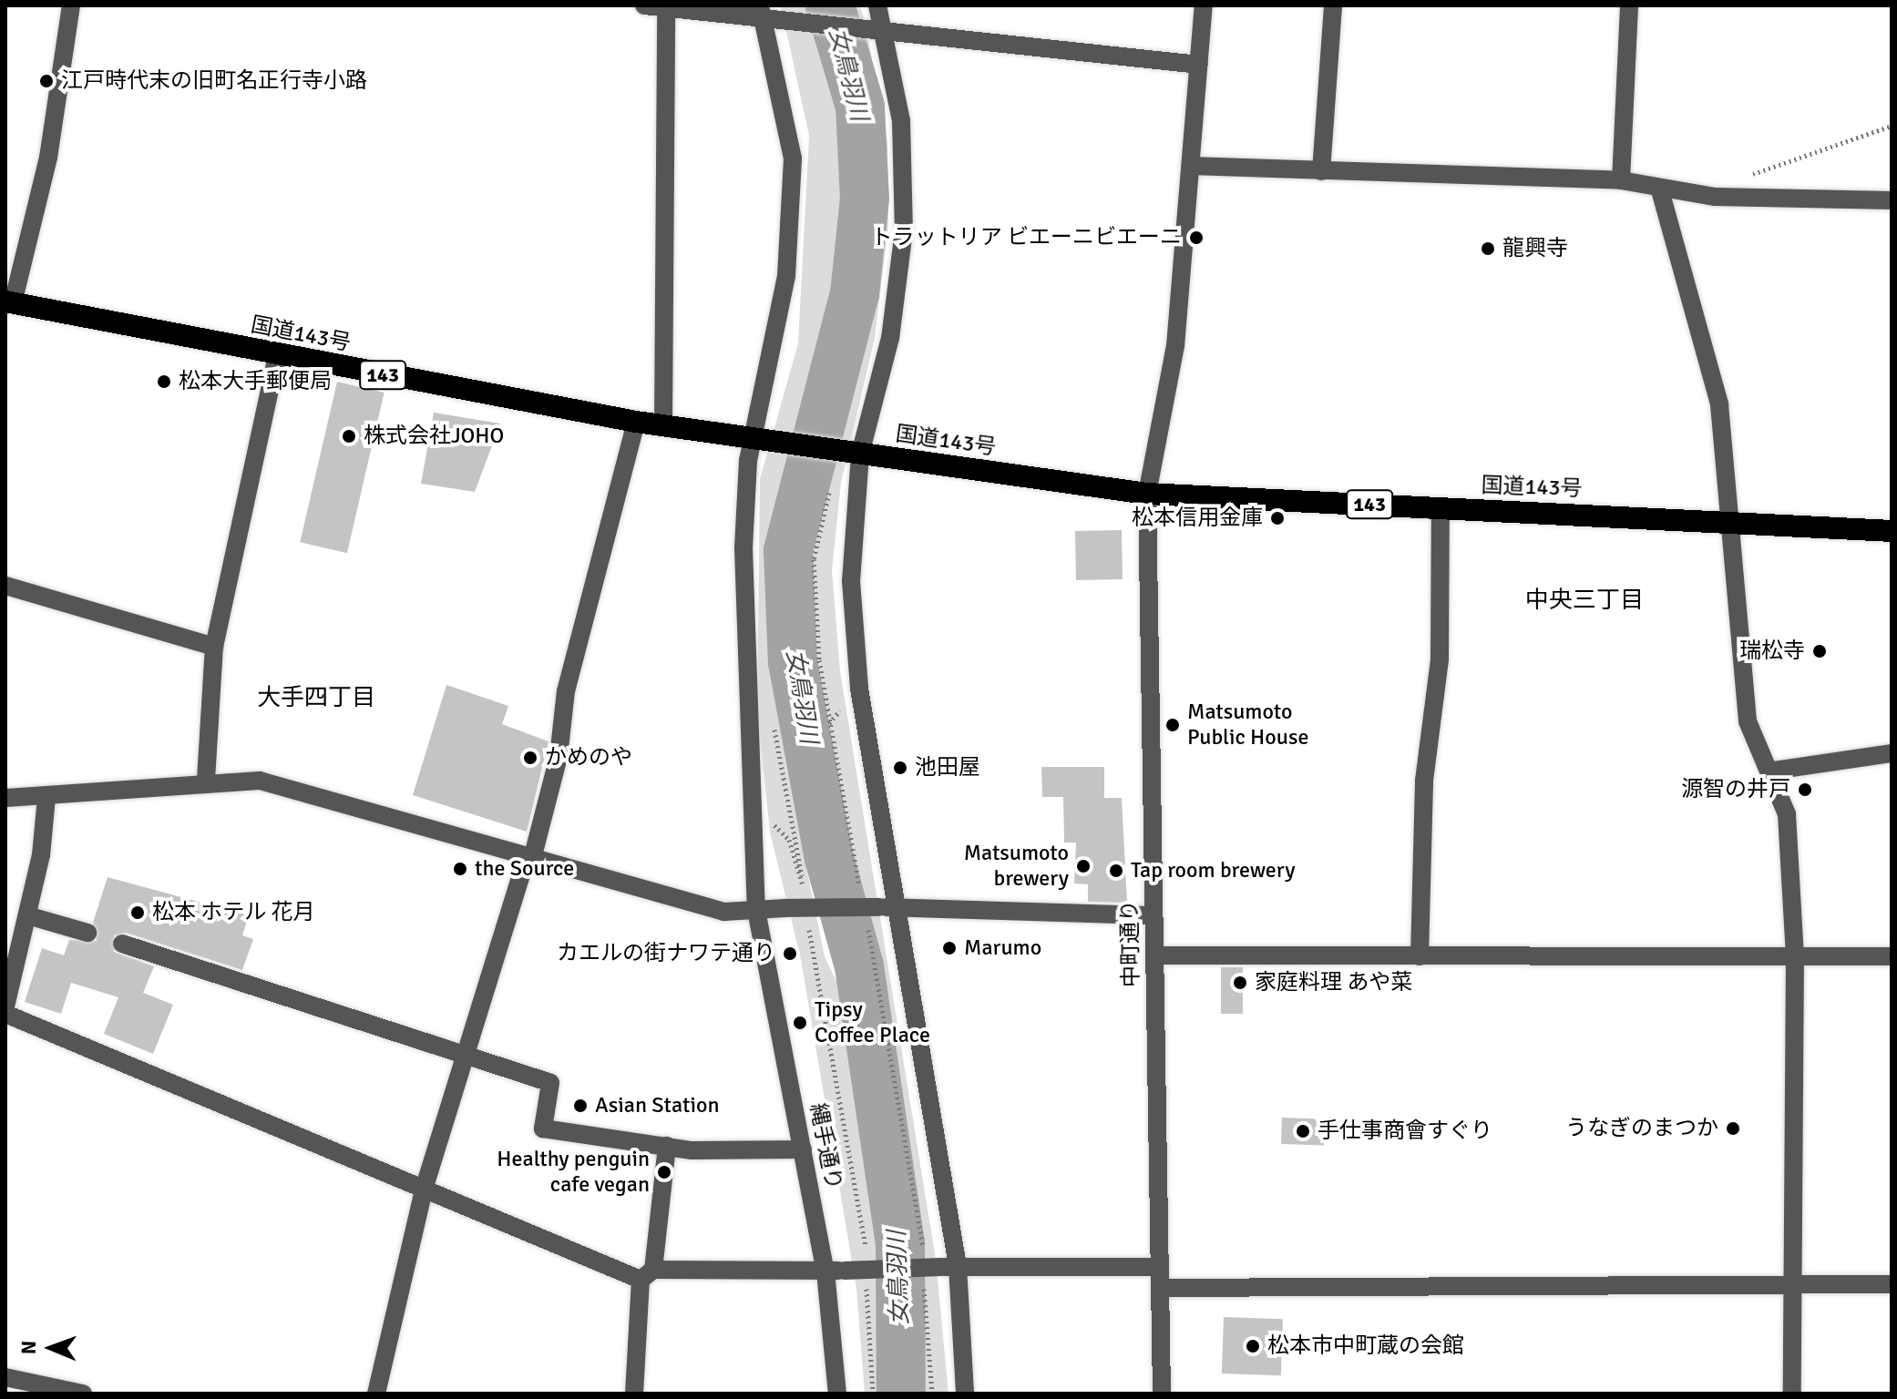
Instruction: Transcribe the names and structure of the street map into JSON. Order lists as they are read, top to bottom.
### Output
{
  "streets": {
    "highway": ["国道143号", "143"],
    "street": ["中町通り", "縄手通り"]
  },
  "crossings": [
    ["国道143号", "中町通り"],
    ["国道143号", "縄手通り"]
  ],
  "districts": ["中央三丁目", "大手四丁目"],
  "water": ["女鳥羽川"],
  "places": [
    "江戸時代末の旧町名正行寺小路",
    "トラットリア ビエーニビエーニ",
    "龍興寺",
    "松本大手郵便局",
    "株式会社JOHO",
    "松本信用金庫",
    "瑞松寺",
    "Matsumoto Public House",
    "かめのや",
    "池田屋",
    "源智の井戸",
    "Matsumoto brewery",
    "the Source",
    "Tap room brewery",
    "松本 ホテル 花月",
    "Marumo",
    "カエルの街ナワテ通り",
    "家庭料理 あや菜",
    "Tipsy Coffee Place",
    "Asian Station",
    "うなぎのまつか",
    "手仕事商會すぐり",
    "Healthy penguin cafe vegan",
    "松本市中町蔵の会館"
  ],
  "north": "left"
}
